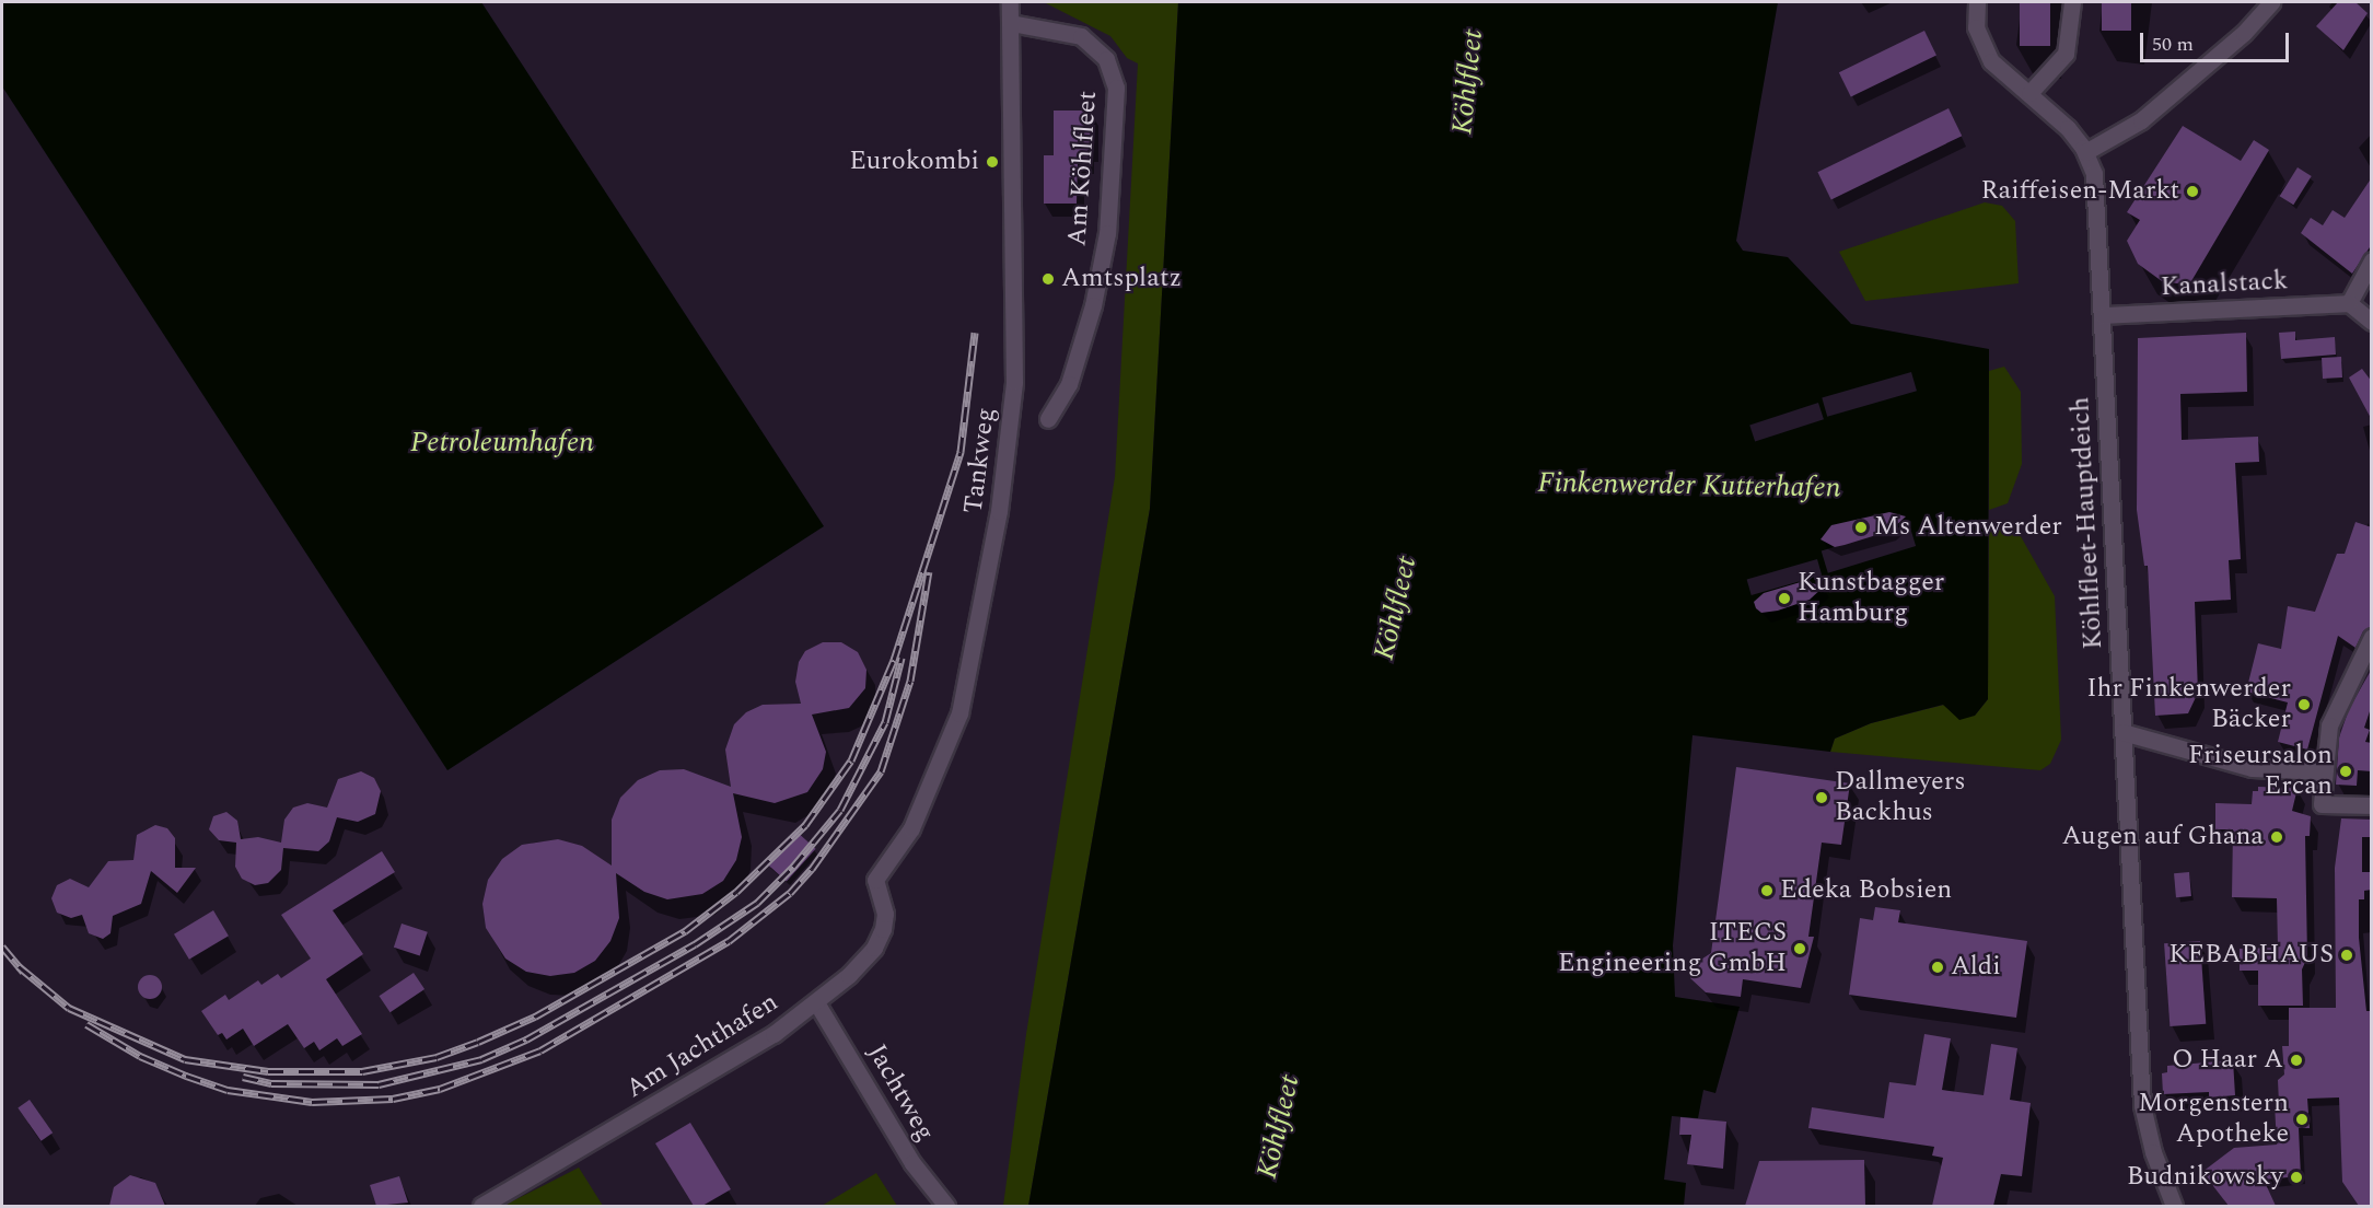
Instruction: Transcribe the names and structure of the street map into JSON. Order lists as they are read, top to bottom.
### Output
{
  "streets": {
    "street": [
      "Am Köhlfleet",
      "Kanalstack",
      "Tankweg",
      "Köhlfleet-Hauptdeich",
      "Am Jachthafen",
      "Jachtweg"
    ]
  },
  "crossings": [
    ["Am Köhlfleet", "Tankweg"],
    ["Kanalstack", "Köhlfleet-Hauptdeich"],
    ["Tankweg", "Am Jachthafen"],
    ["Am Jachthafen", "Jachtweg"]
  ],
  "water": ["Köhlfleet", "Petroleumhafen", "Finkenwerder Kutterhafen"],
  "places": [
    "Eurokombi",
    "Raiffeisen-Markt",
    "Amtsplatz",
    "Ms Altenwerder",
    "Kunstbagger Hamburg",
    "Ihr Finkenwerder Bäcker",
    "Friseursalon Ercan",
    "Dallmeyers Backhus",
    "Augen auf Ghana",
    "Edeka Bobsien",
    "ITECS Engineering GmbH",
    "KEBABHAUS",
    "Aldi",
    "O Haar A",
    "Morgenstern Apotheke",
    "Budnikowsky"
  ],
  "scale_bar": "50 m"
}
